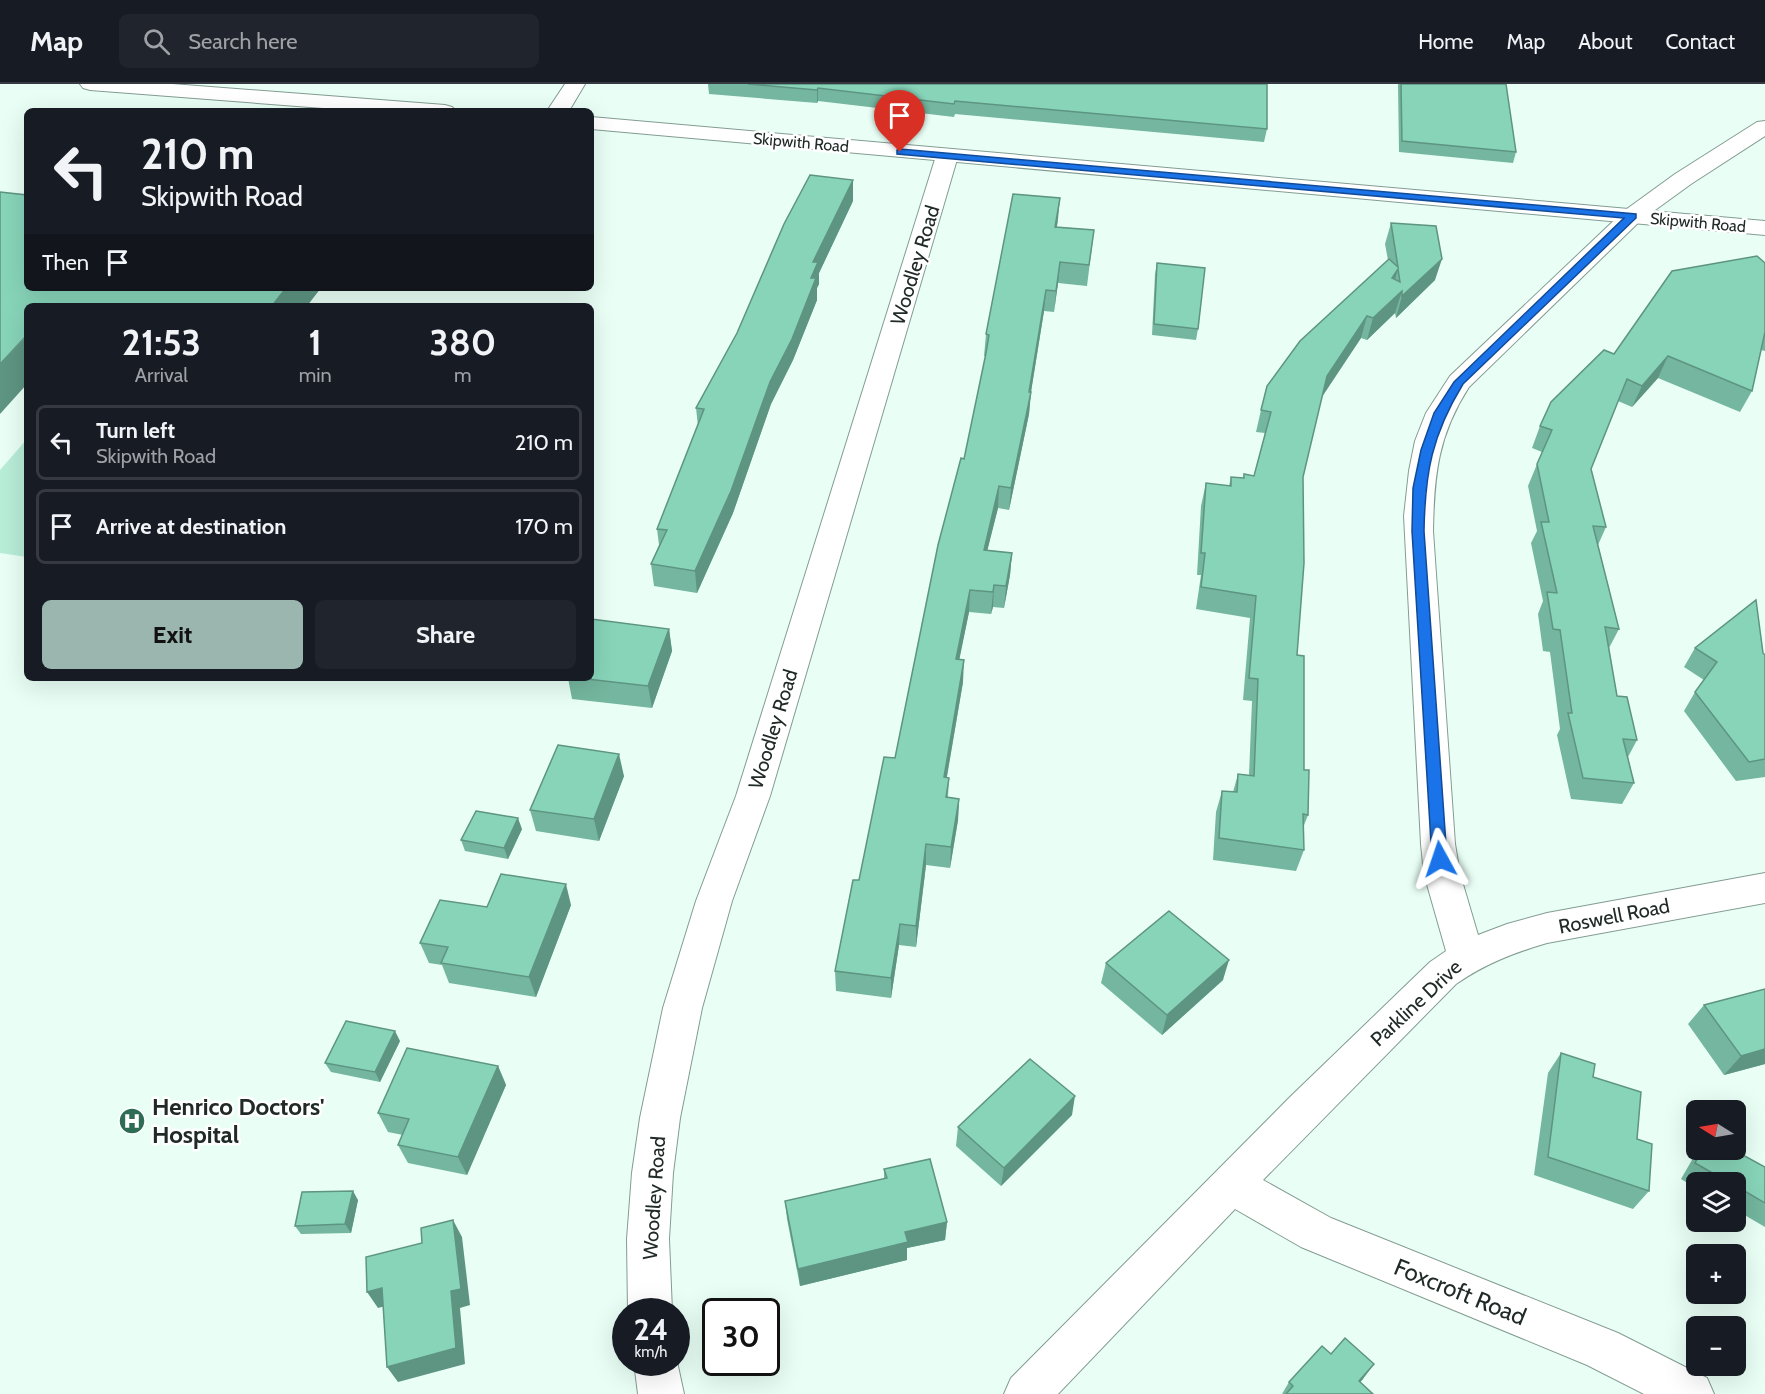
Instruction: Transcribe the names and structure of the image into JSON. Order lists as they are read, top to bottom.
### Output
{
  "streets": {
    "street": [
      "Skipwith Road",
      "Woodley Road",
      "Roswell Road",
      "Parkline Drive",
      "Foxcroft Road"
    ]
  },
  "crossings": [
    ["Skipwith Road", "Woodley Road"],
    ["Skipwith Road", "Parkline Drive"],
    ["Roswell Road", "Parkline Drive"],
    ["Parkline Drive", "Foxcroft Road"]
  ],
  "places": {
    "hospital": ["Henrico Doctors' Hospital"]
  },
  "north": "left",
  "page": {
    "header": "Map",
    "search": "Search here",
    "nav": [
      "Home",
      "Map",
      "About",
      "Contact"
    ],
    "turn": ["210 m", "Skipwith Road"],
    "then": "Then",
    "eta": [
      "21:53",
      "Arrival",
      "1",
      "min",
      "380",
      "m"
    ],
    "list": [
      {
        "name": "Turn left",
        "note": "Skipwith Road",
        "value": "210 m"
      },
      {
        "name": "Arrive at destination",
        "value": "170 m"
      }
    ],
    "buttons": ["Exit", "Share"],
    "map_buttons": ["+", "−"],
    "speed": "24 km/h",
    "limit": "30"
  }
}
